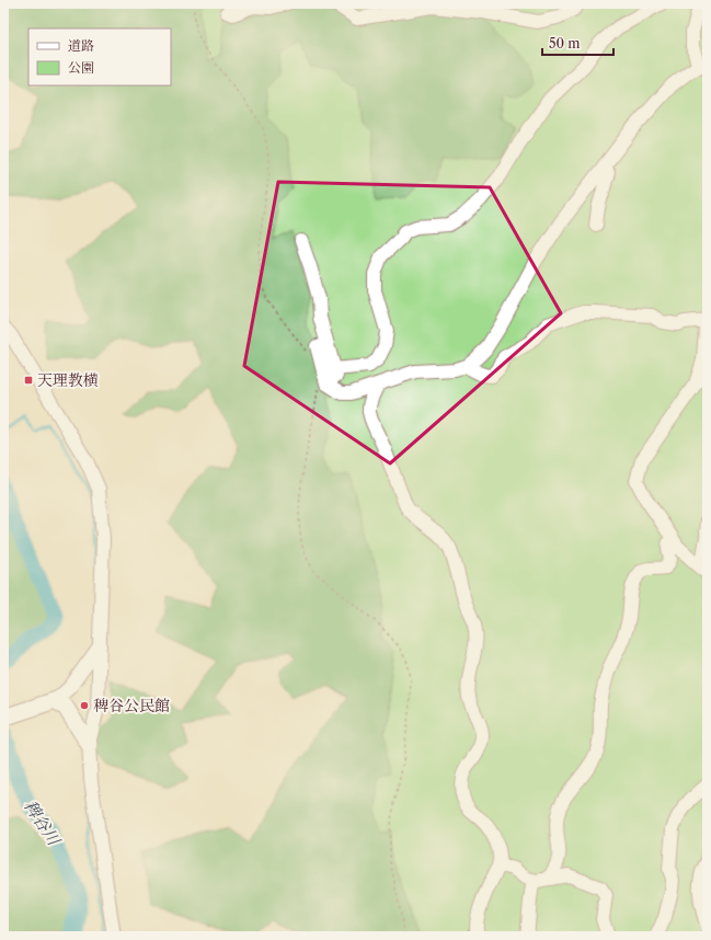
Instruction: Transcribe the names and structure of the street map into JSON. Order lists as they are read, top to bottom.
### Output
{
  "water": ["稗谷川"],
  "places": {
    "transit": ["天理教横"],
    "other": ["稗谷公民館"]
  },
  "legend": ["道路", "公園"],
  "scale_bar": "50 m"
}
